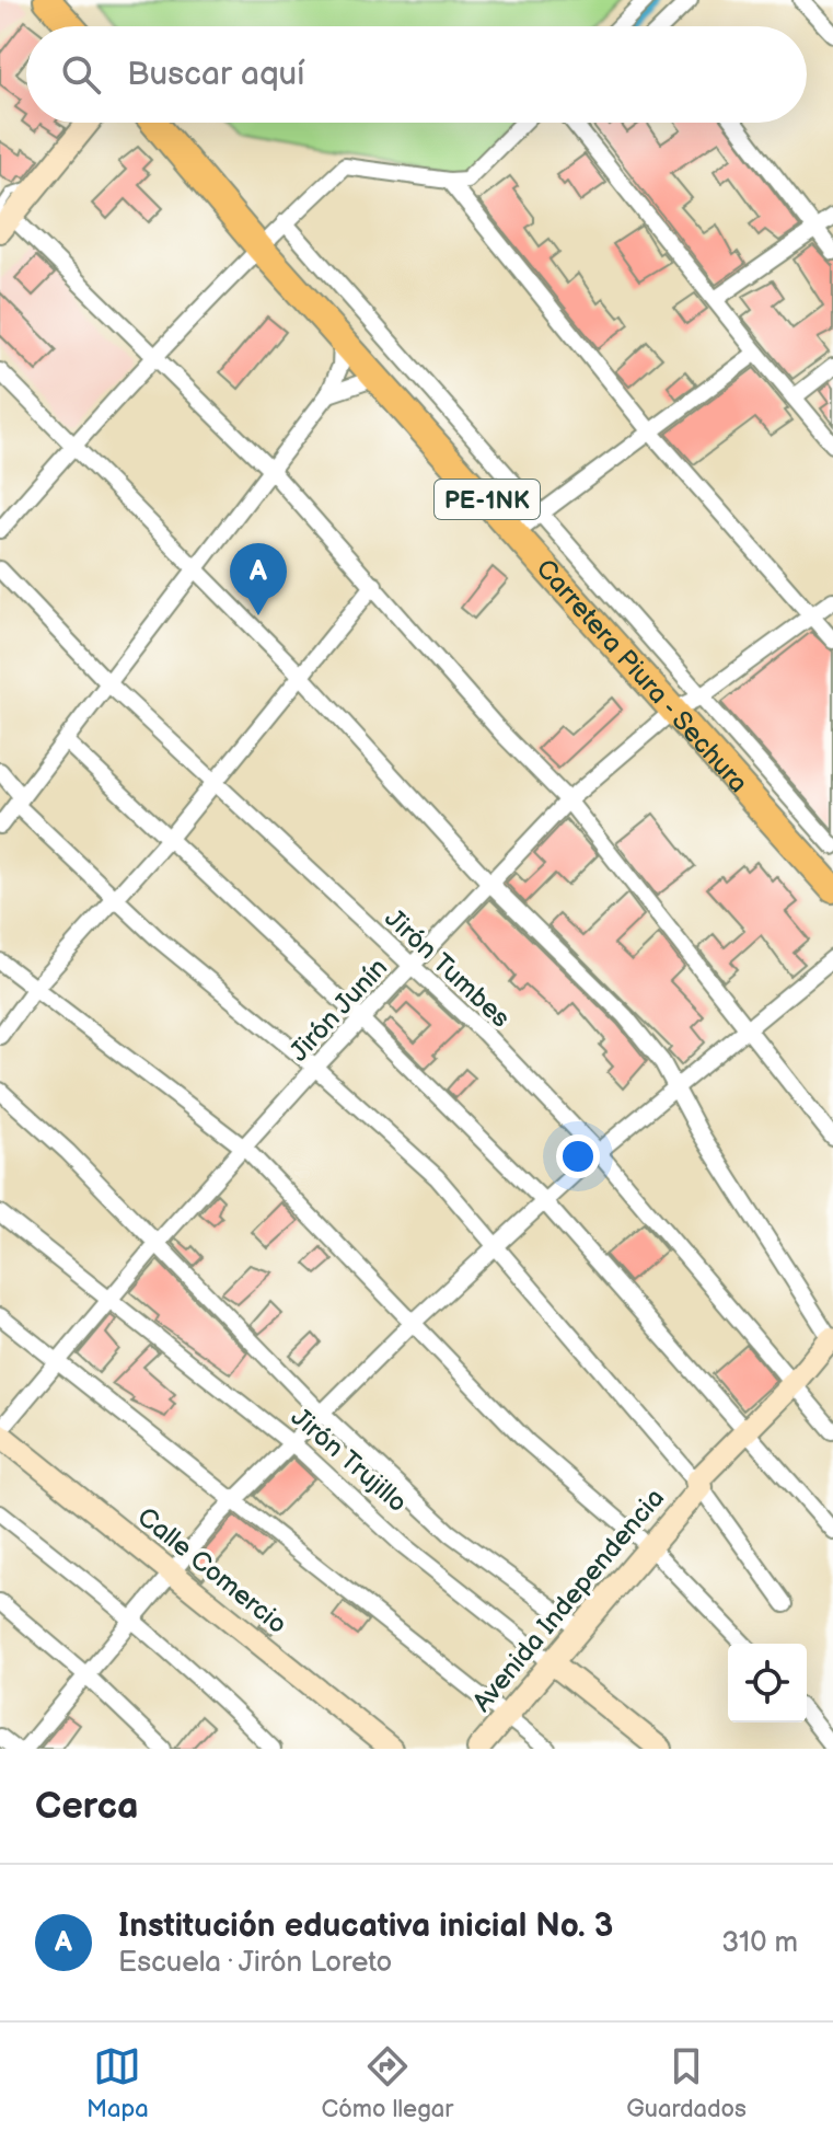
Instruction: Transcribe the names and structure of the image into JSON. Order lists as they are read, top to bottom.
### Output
{
  "streets": {
    "main road": ["PE-1NK", "Carretera Piura - Sechura"],
    "street": [
      "Jirón Tumbes",
      "Jirón Junín",
      "Jirón Trujillo",
      "Calle Comercio",
      "Avenida Independencia"
    ]
  },
  "crossings": [
    ["Carretera Piura - Sechura", "Jirón Junín"],
    ["Jirón Tumbes", "Jirón Junín"],
    ["Jirón Tumbes", "Avenida Independencia"],
    ["Jirón Junín", "Jirón Trujillo"],
    ["Jirón Junín", "Calle Comercio"],
    ["Jirón Trujillo", "Avenida Independencia"]
  ],
  "page": {
    "search": "Buscar aquí",
    "pins": "A",
    "heading": "Cerca",
    "list": [
      {
        "mark": "A",
        "name": "Institución educativa inicial No. 3",
        "note": "Escuela · Jirón Loreto",
        "value": "310 m"
      }
    ],
    "nav": ["Mapa", "Cómo llegar", "Guardados"]
  }
}
